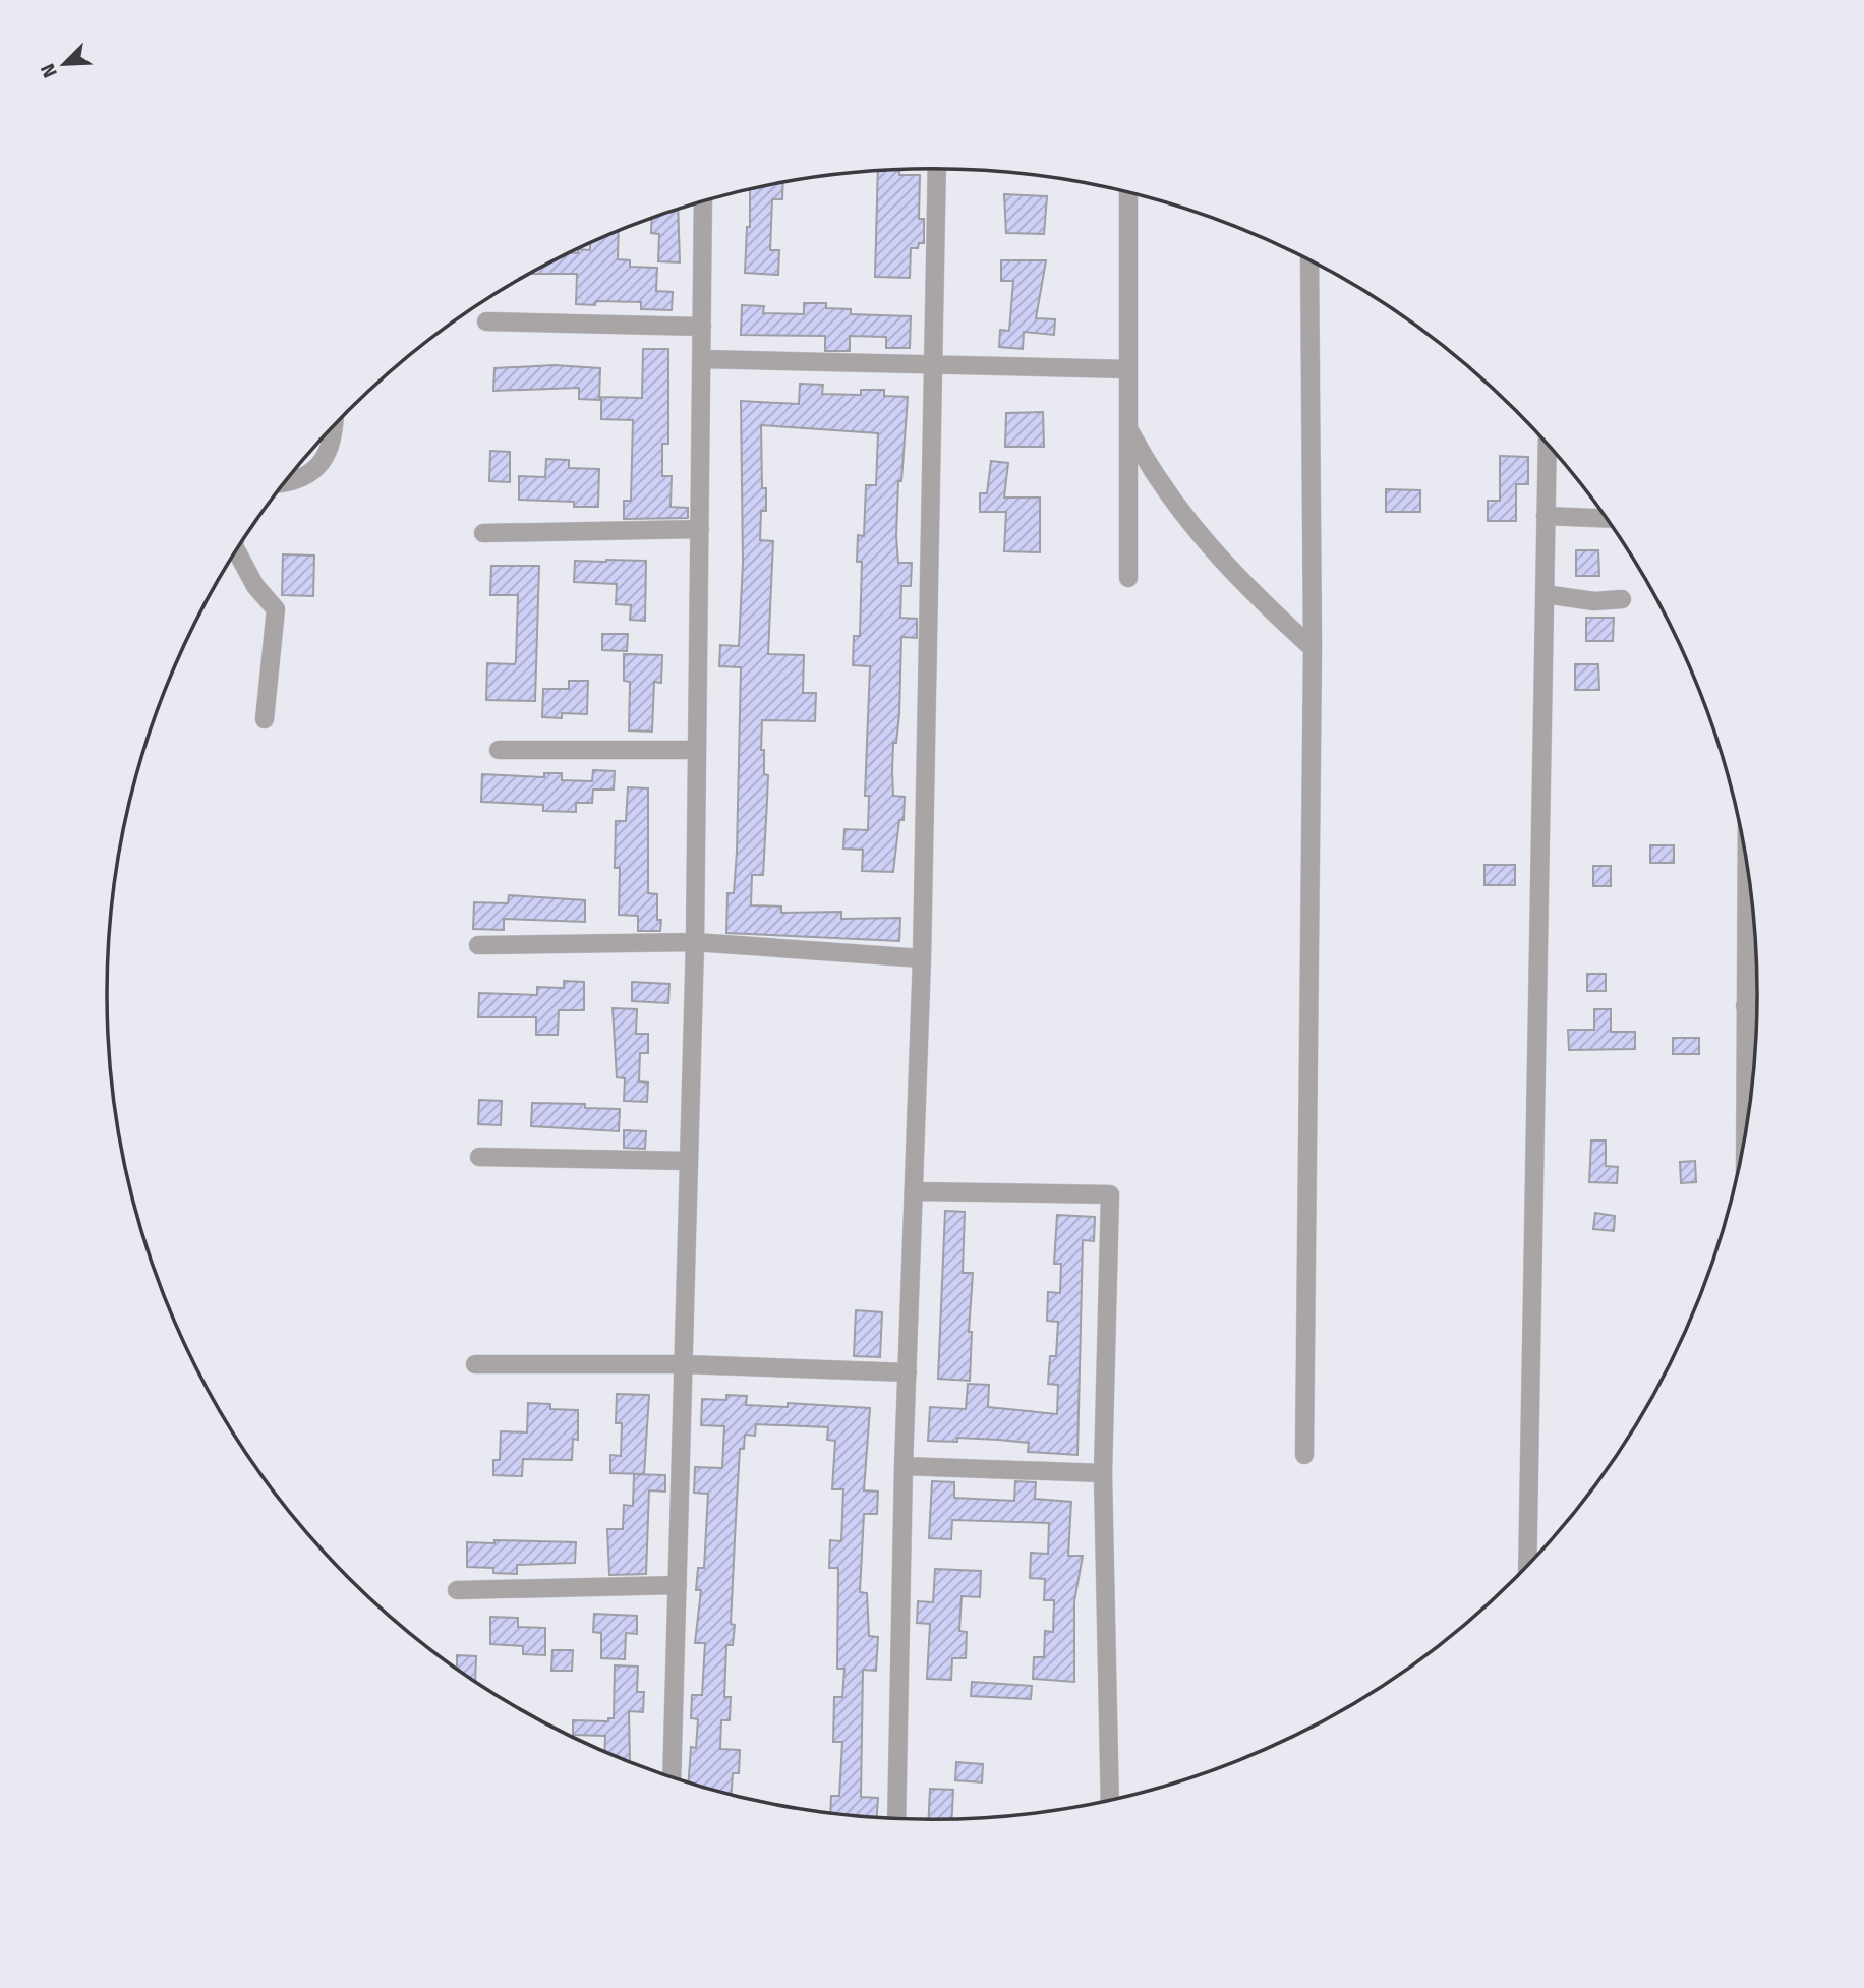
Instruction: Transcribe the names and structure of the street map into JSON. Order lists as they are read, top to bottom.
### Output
{
  "north": "bottom left"
}
